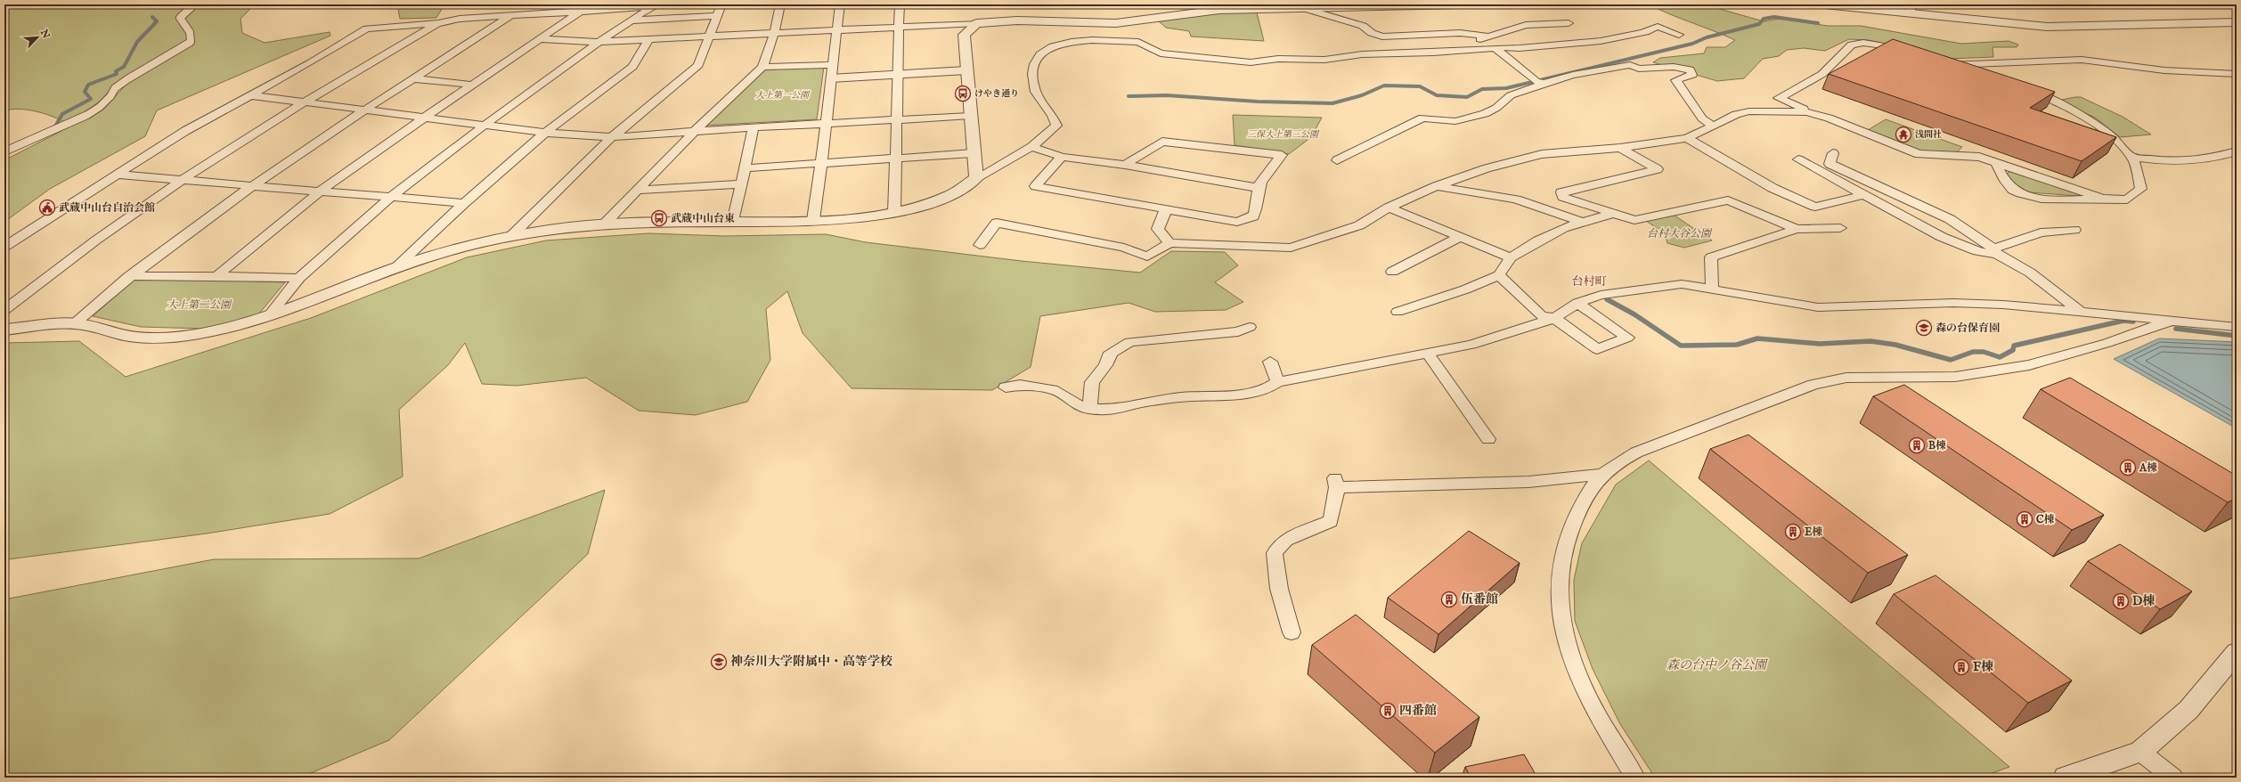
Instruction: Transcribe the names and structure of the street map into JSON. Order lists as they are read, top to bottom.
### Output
{
  "districts": ["台村町"],
  "parks": [
    "大上第一公園",
    "三保大上第三公園",
    "台村大谷公園",
    "大上第二公園",
    "森の台中ノ谷公園"
  ],
  "places": {
    "bus stop": ["けやき通り", "武蔵中山台東"],
    "temple": ["浅間社"],
    "public building": ["武蔵中山台自治会館"],
    "school or university": ["森の台保育園", "神奈川大学附属中・高等学校"],
    "building": [
      "B棟",
      "A棟",
      "C棟",
      "E棟",
      "伍番館",
      "D棟",
      "F棟",
      "四番館"
    ]
  },
  "north": "top right"
}
